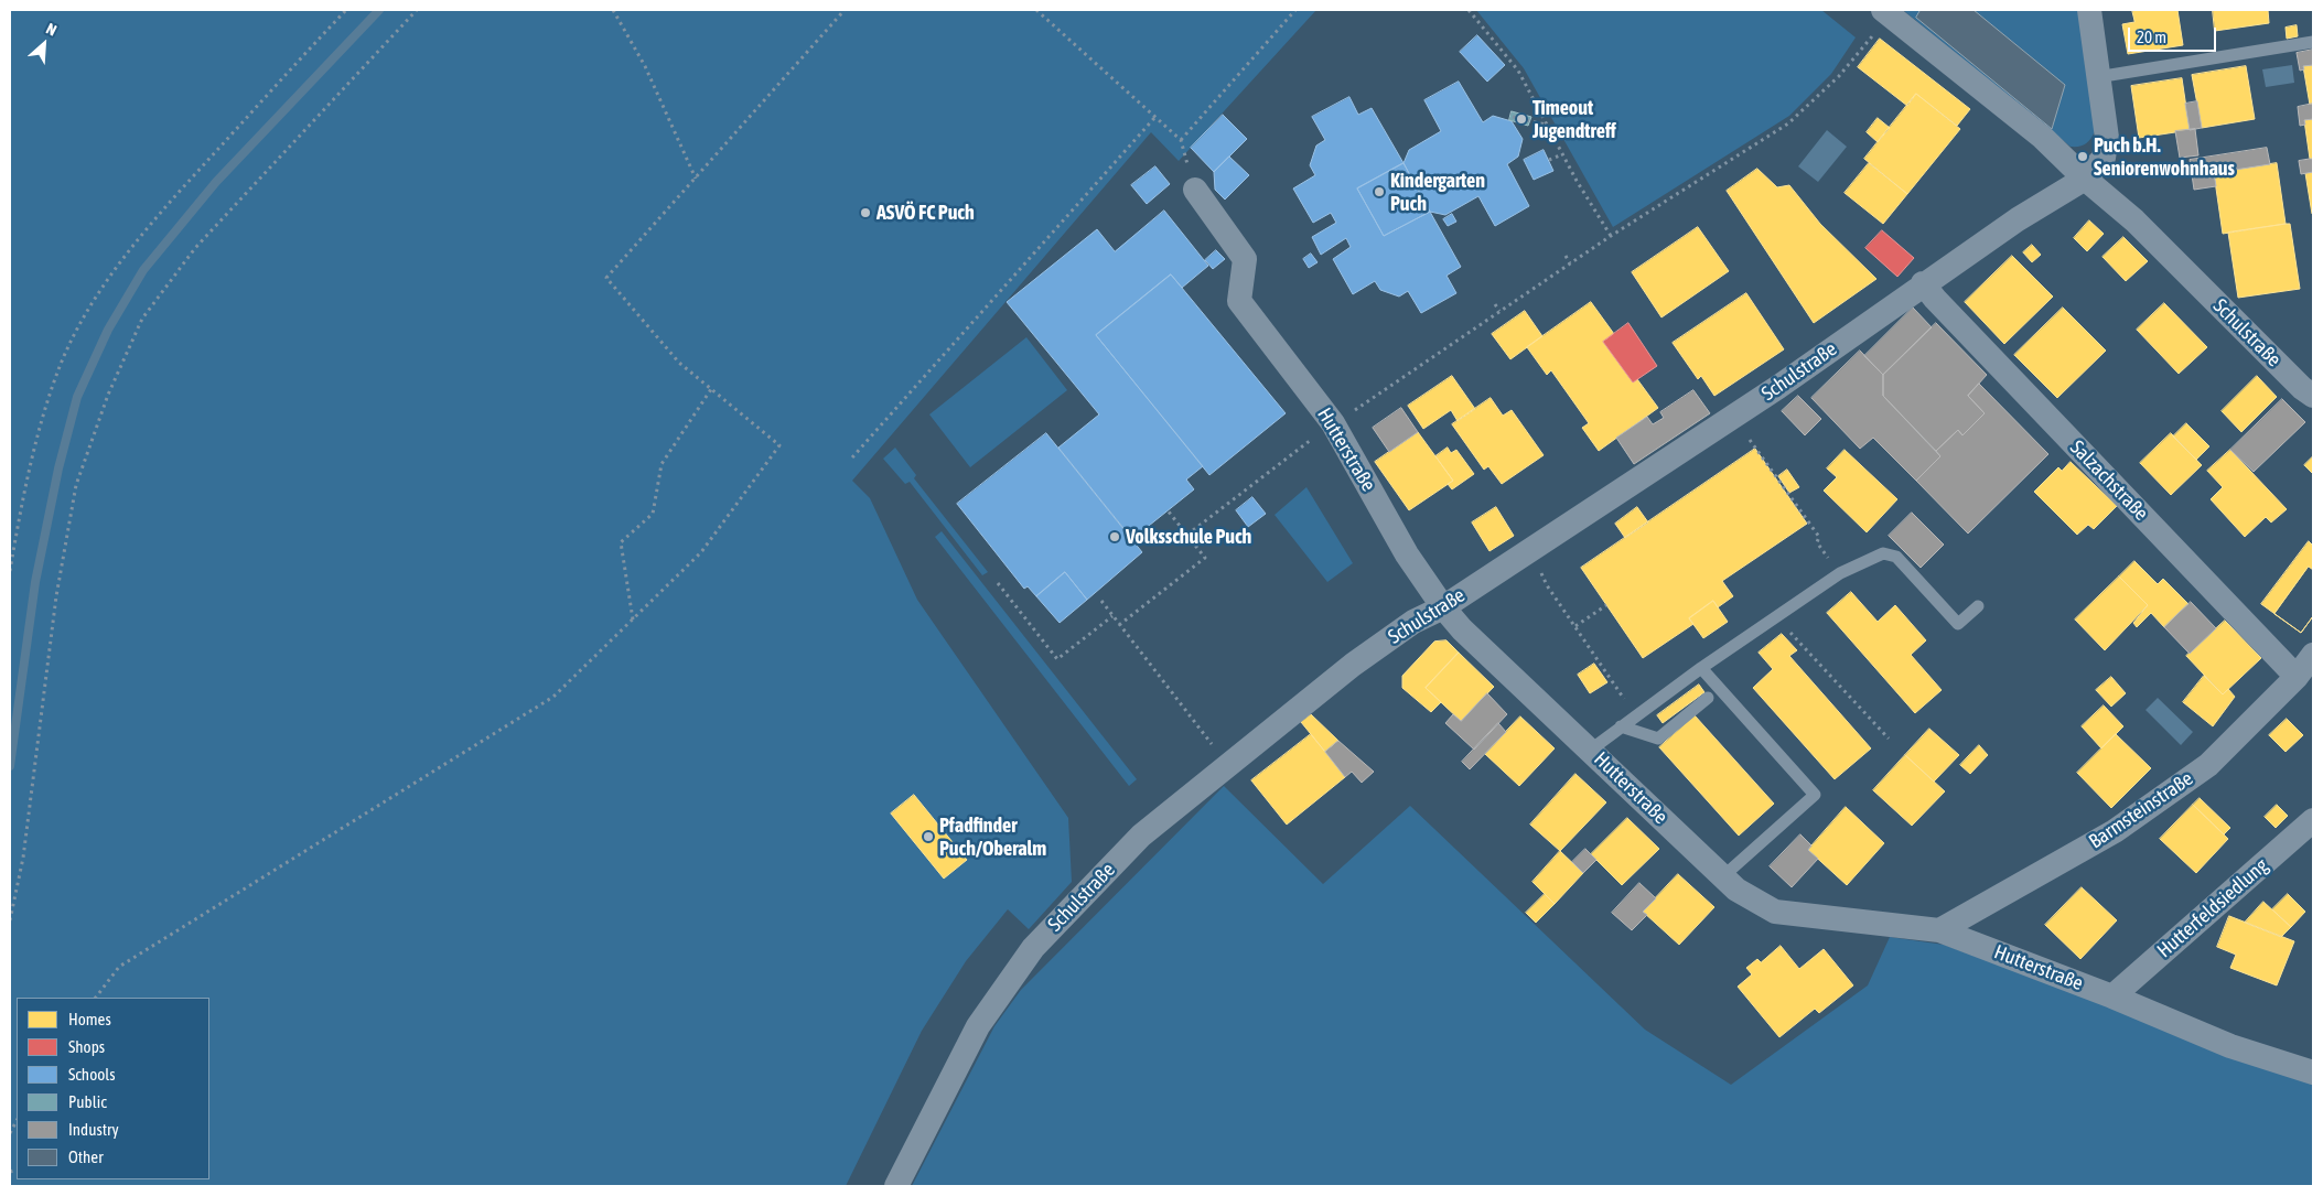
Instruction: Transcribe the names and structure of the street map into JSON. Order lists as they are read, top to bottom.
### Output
{
  "streets": {
    "street": [
      "Schulstraße",
      "Hutterstraße",
      "Salzachstraße",
      "Barmsteinstraße",
      "Hutterfeldsiedlung"
    ]
  },
  "crossings": [
    ["Schulstraße", "Hutterstraße"],
    ["Schulstraße", "Salzachstraße"],
    ["Hutterstraße", "Barmsteinstraße"],
    ["Hutterstraße", "Hutterfeldsiedlung"],
    ["Salzachstraße", "Barmsteinstraße"]
  ],
  "places": [
    "Timeout Jugendtreff",
    "Puch b.H. Seniorenwohnhaus",
    "Kindergarten Puch",
    "ASVÖ FC Puch",
    "Volksschule Puch",
    "Pfadfinder Puch/Oberalm"
  ],
  "legend": [
    "Homes",
    "Shops",
    "Schools",
    "Public",
    "Industry",
    "Other"
  ],
  "scale_bar": "20 m",
  "north": "top right"
}
